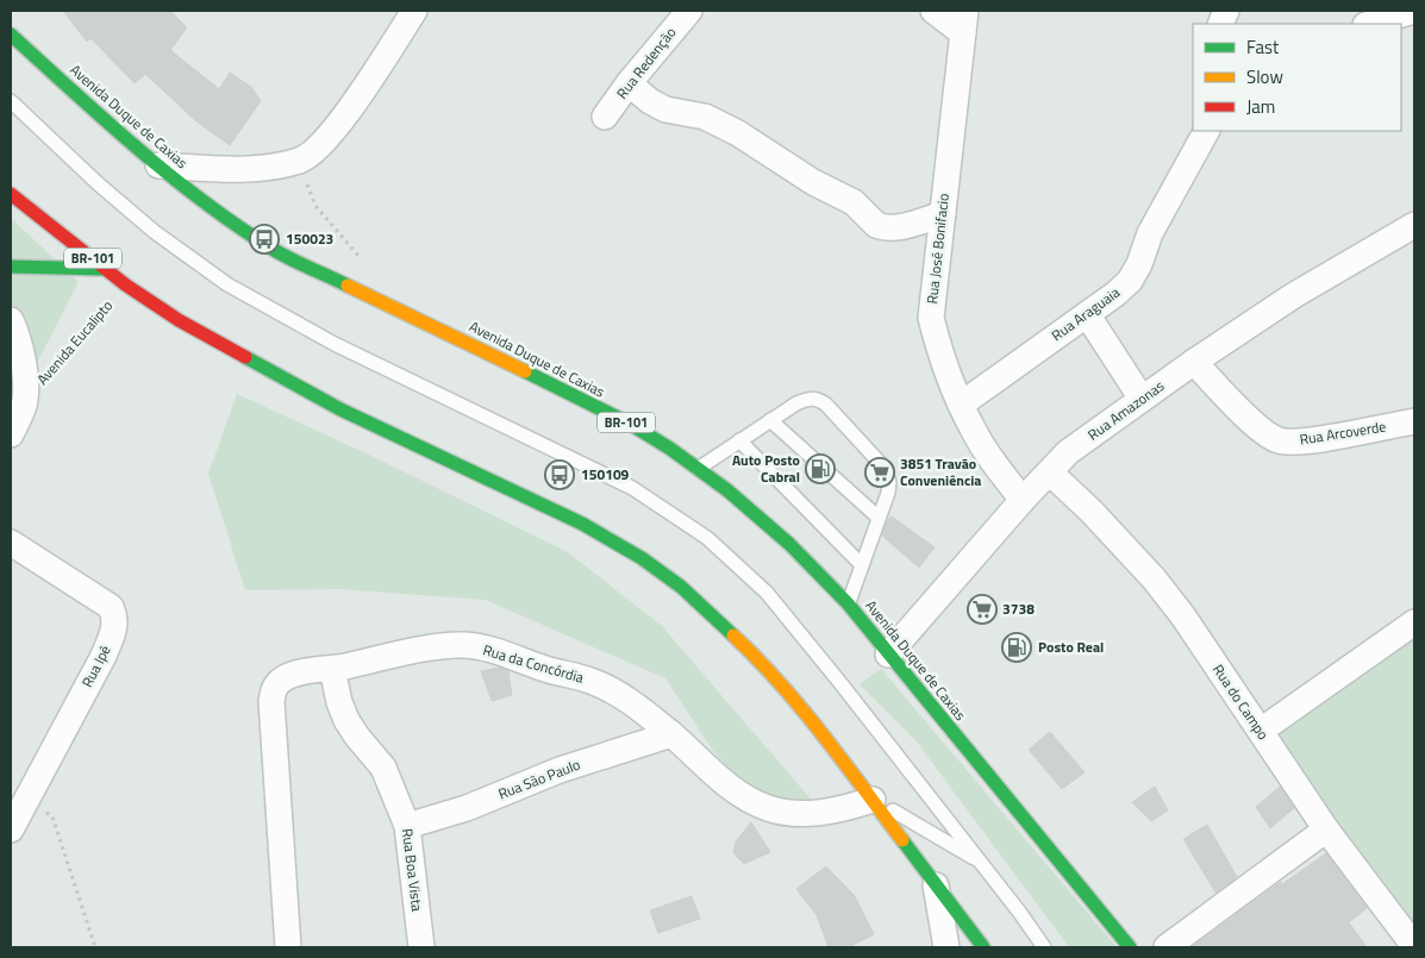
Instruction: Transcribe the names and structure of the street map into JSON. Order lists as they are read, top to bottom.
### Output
{
  "streets": {
    "highway": ["Avenida Duque de Caxias", "BR-101"],
    "street": [
      "Rua Redenção",
      "Rua José Bonifacio",
      "Rua Araguaia",
      "Avenida Eucalipto",
      "Rua Amazonas",
      "Rua Arcoverde",
      "Rua da Concórdia",
      "Rua Ipê",
      "Rua do Campo",
      "Rua São Paulo",
      "Rua Boa Vista"
    ]
  },
  "crossings": [
    ["Avenida Duque de Caxias", "Rua Amazonas"],
    ["Rua José Bonifacio", "Rua Araguaia"],
    ["Rua José Bonifacio", "Rua Amazonas"],
    ["BR-101", "Avenida Eucalipto"],
    ["BR-101", "Rua da Concórdia"],
    ["Rua Amazonas", "Rua Arcoverde"],
    ["Rua Amazonas", "Rua do Campo"],
    ["Rua da Concórdia", "Rua São Paulo"],
    ["Rua da Concórdia", "Rua Boa Vista"],
    ["Rua São Paulo", "Rua Boa Vista"]
  ],
  "places": {
    "bus stop": ["150023", "150109"],
    "fuel station": ["Auto Posto Cabral", "Posto Real"],
    "supermarket": ["3851 Travão Conveniência", "3738"]
  },
  "legend": ["Fast", "Slow", "Jam"]
}
